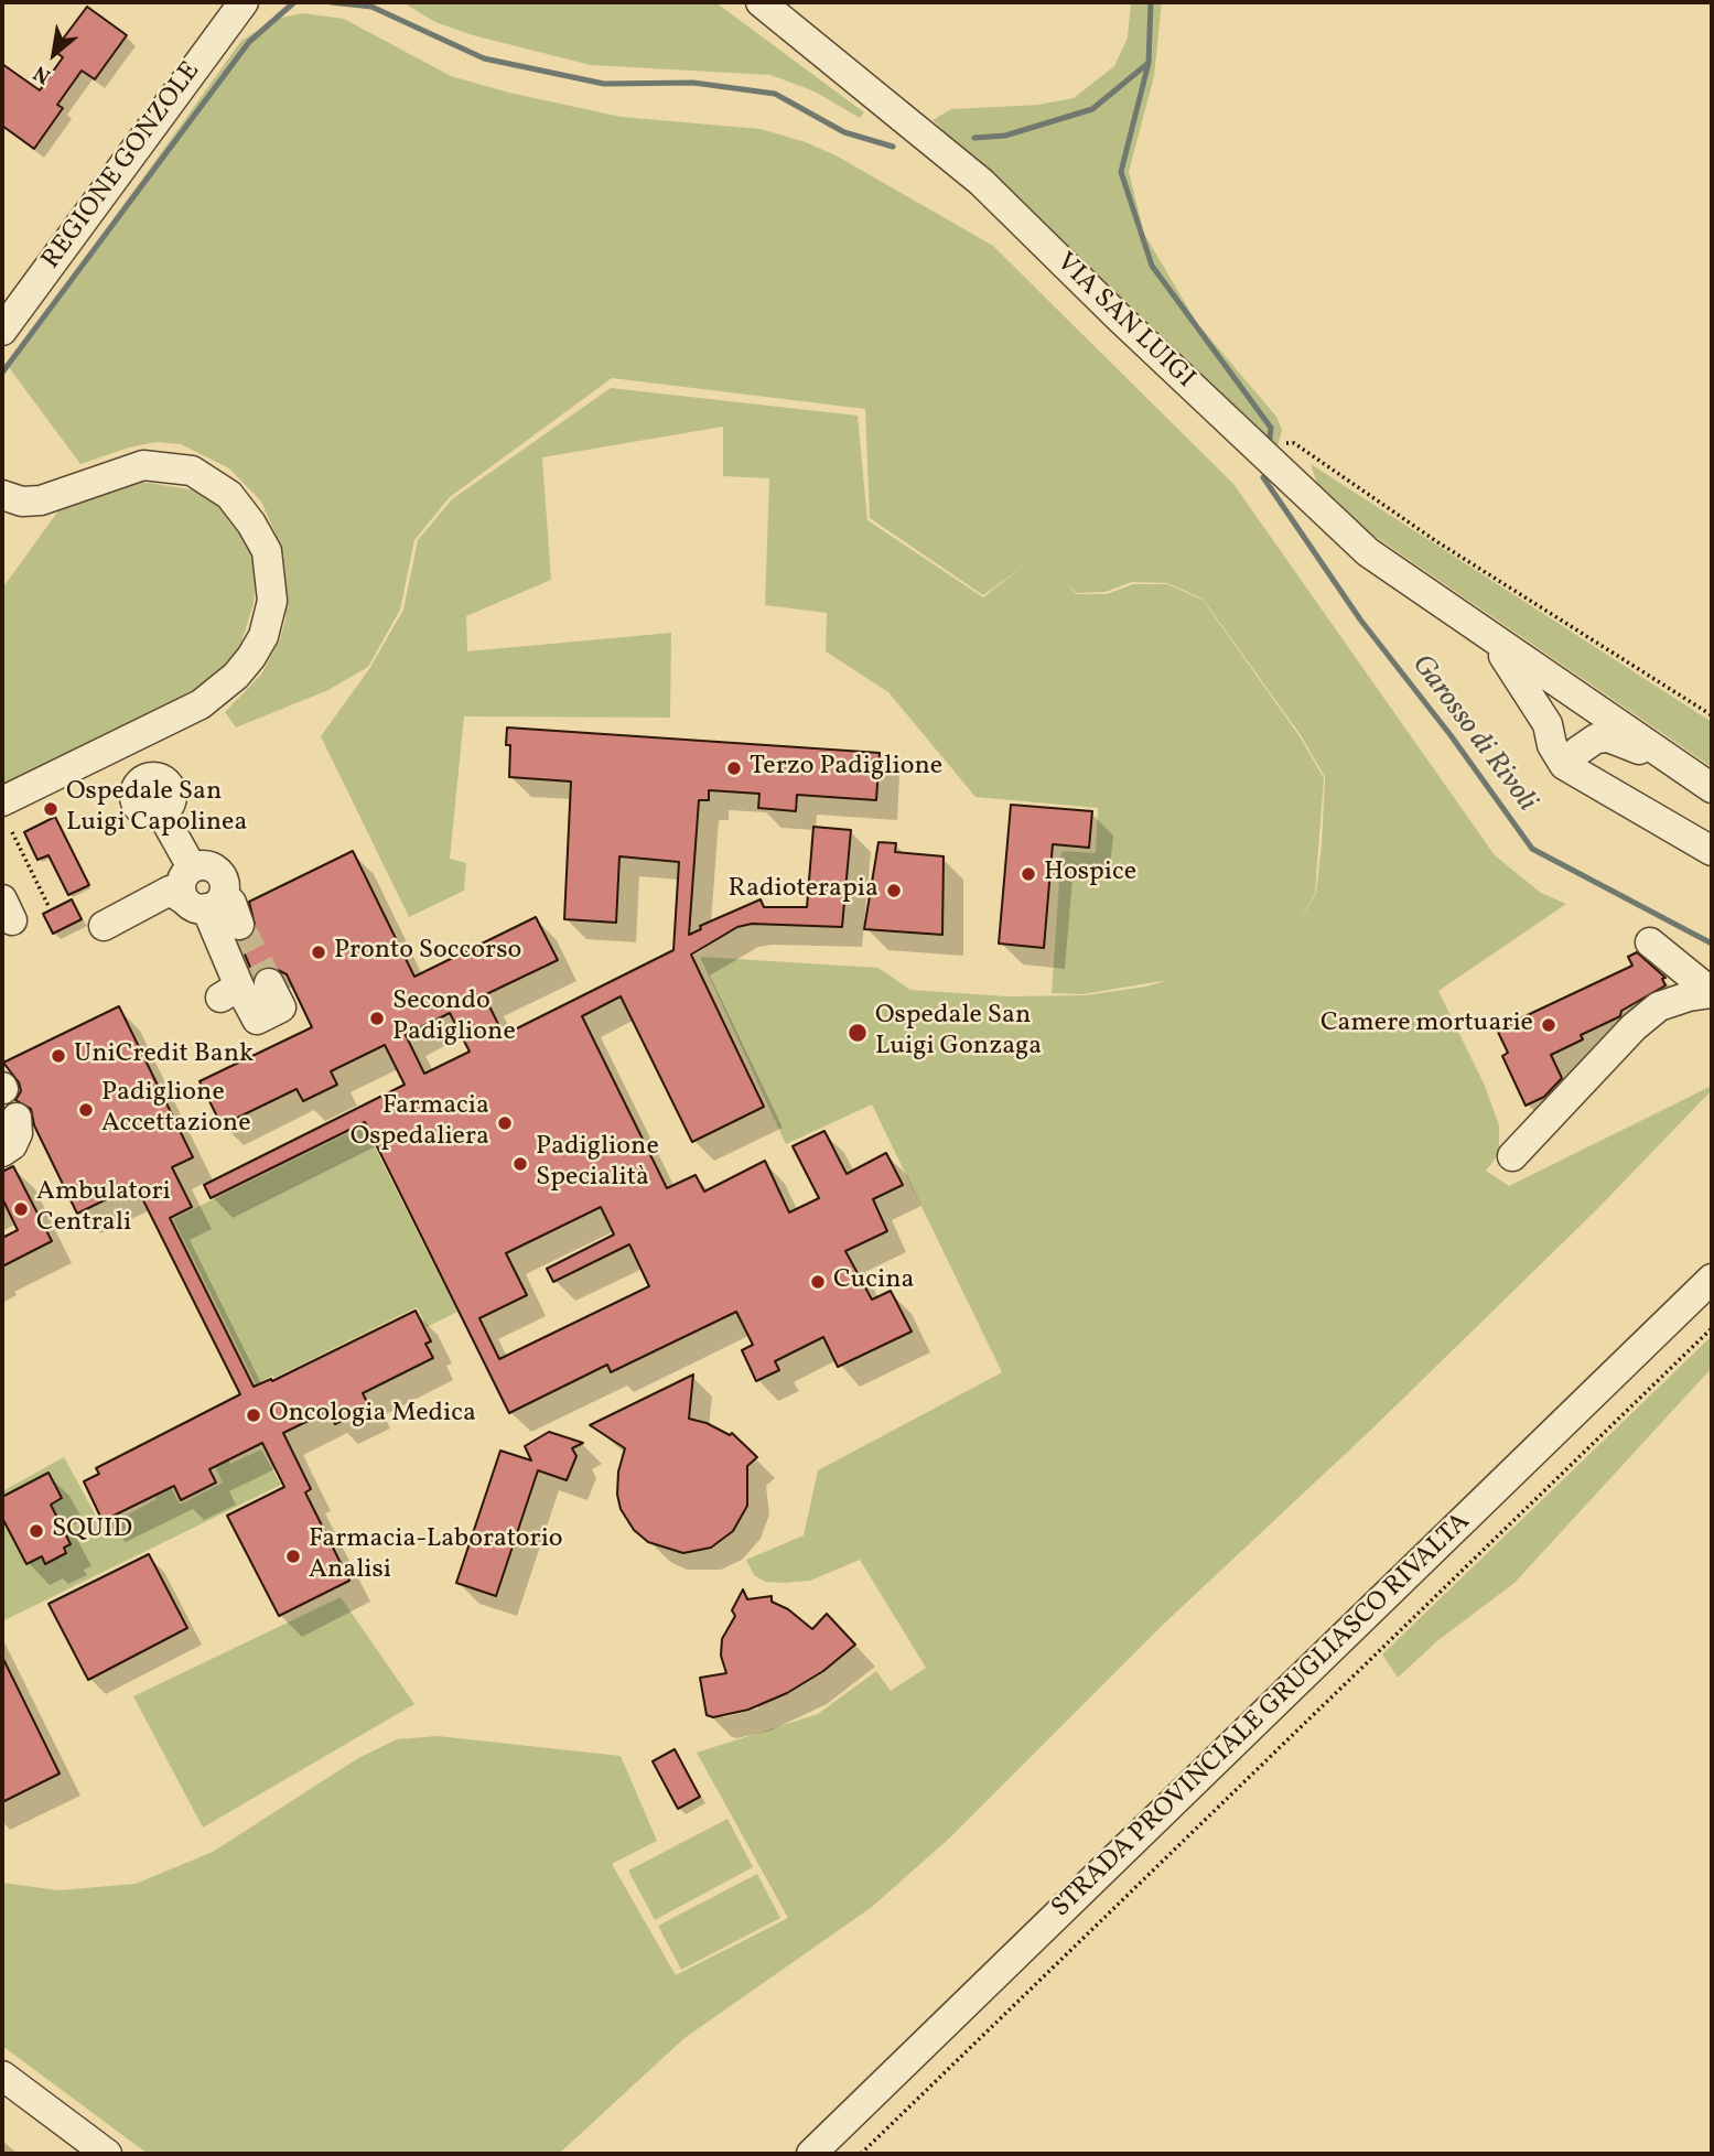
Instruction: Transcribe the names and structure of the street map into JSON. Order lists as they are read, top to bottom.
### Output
{
  "streets": {
    "street": ["REGIONE GONZOLE", "VIA SAN LUIGI", "STRADA PROVINCIALE GRUGLIASCO RIVALTA"]
  },
  "water": ["Garosso di Rivoli"],
  "places": [
    "Terzo Padiglione",
    "Ospedale San Luigi Capolinea",
    "Hospice",
    "Radioterapia",
    "Pronto Soccorso",
    "Secondo Padiglione",
    "Camere mortuarie",
    "Ospedale San Luigi Gonzaga",
    "UniCredit Bank",
    "Padiglione Accettazione",
    "Farmacia Ospedaliera",
    "Padiglione Specialità",
    "Ambulatori Centrali",
    "Cucina",
    "Oncologia Medica",
    "SQUID",
    "Farmacia-Laboratorio Analisi"
  ],
  "north": "bottom left"
}
